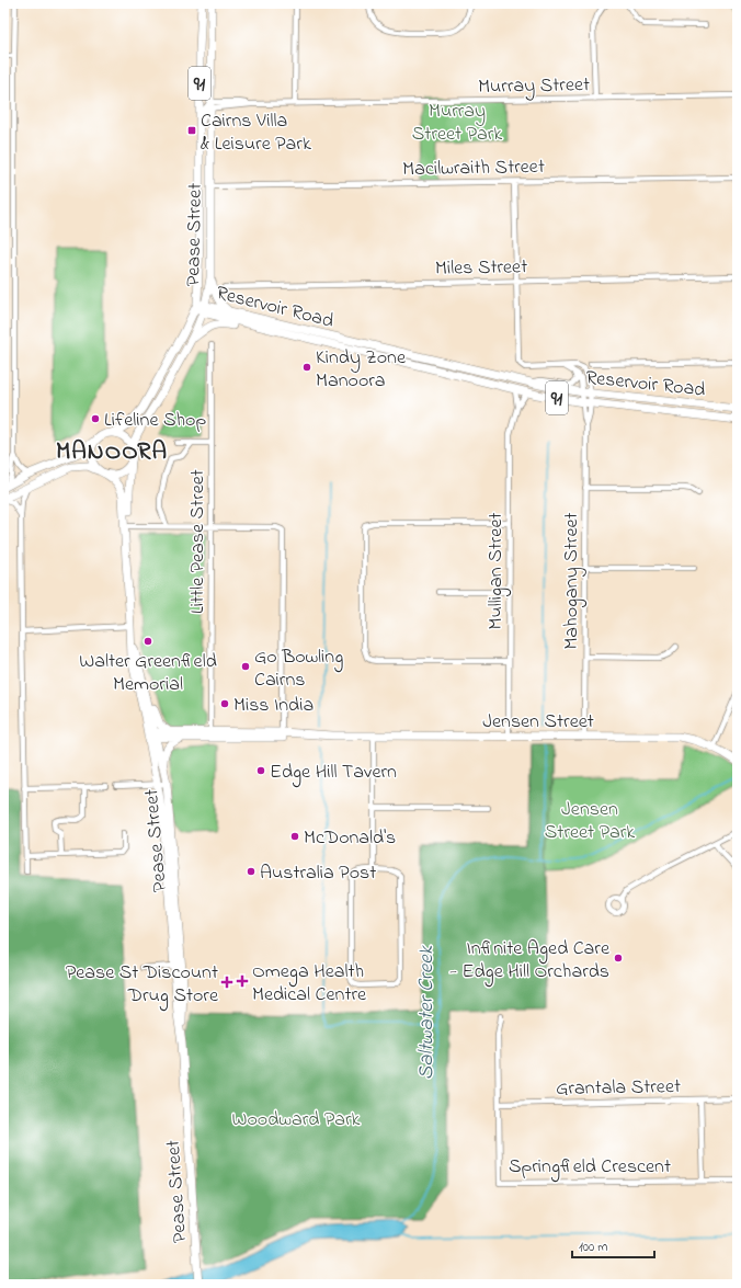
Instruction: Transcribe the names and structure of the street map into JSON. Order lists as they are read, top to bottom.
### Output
{
  "streets": {
    "main road": [
      "91",
      "Pease Street",
      "Reservoir Road",
      "Jensen Street"
    ],
    "street": [
      "Murray Street",
      "Macilwraith Street",
      "Miles Street",
      "Little Pease Street",
      "Mulligan Street",
      "Mahogany Street",
      "Grantala Street",
      "Springfield Crescent"
    ]
  },
  "crossings": [
    ["91", "Pease Street"],
    ["91", "Reservoir Road"],
    ["Murray Street", "Pease Street"],
    ["Macilwraith Street", "Pease Street"],
    ["Pease Street", "Reservoir Road"],
    ["Pease Street", "Jensen Street"],
    ["Reservoir Road", "Mulligan Street"],
    ["Reservoir Road", "Mahogany Street"],
    ["Little Pease Street", "Jensen Street"],
    ["Mulligan Street", "Jensen Street"],
    ["Mahogany Street", "Jensen Street"],
    ["Grantala Street", "Springfield Crescent"]
  ],
  "districts": ["MANOORA"],
  "water": ["Saltwater Creek"],
  "parks": ["Murray Street Park", "Jensen Street Park", "Woodward Park"],
  "places": {
    "transit": ["Cairns Villa & Leisure Park"],
    "other": [
      "Kindy Zone Manoora",
      "Lifeline Shop",
      "Walter Greenfield Memorial",
      "Go Bowling Cairns",
      "Miss India",
      "Edge Hill Tavern",
      "McDonald's",
      "Australia Post",
      "Infinite Aged Care - Edge Hill Orchards"
    ],
    "health": ["Omega Health Medical Centre", "Pease St Discount Drug Store"]
  },
  "scale_bar": "100 m"
}
